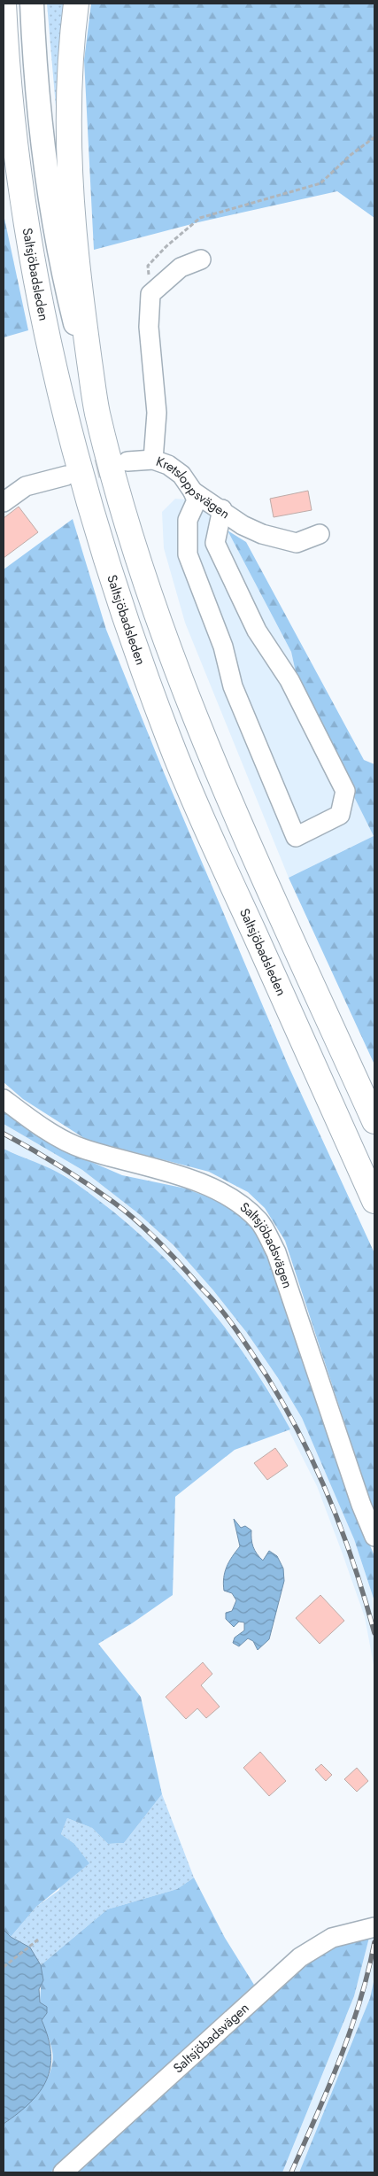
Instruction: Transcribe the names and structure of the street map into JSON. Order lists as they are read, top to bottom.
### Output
{
  "streets": {
    "highway": ["Saltsjöbadsleden"],
    "street": ["Kretsloppsvägen", "Saltsjöbadsvägen"]
  }
}
